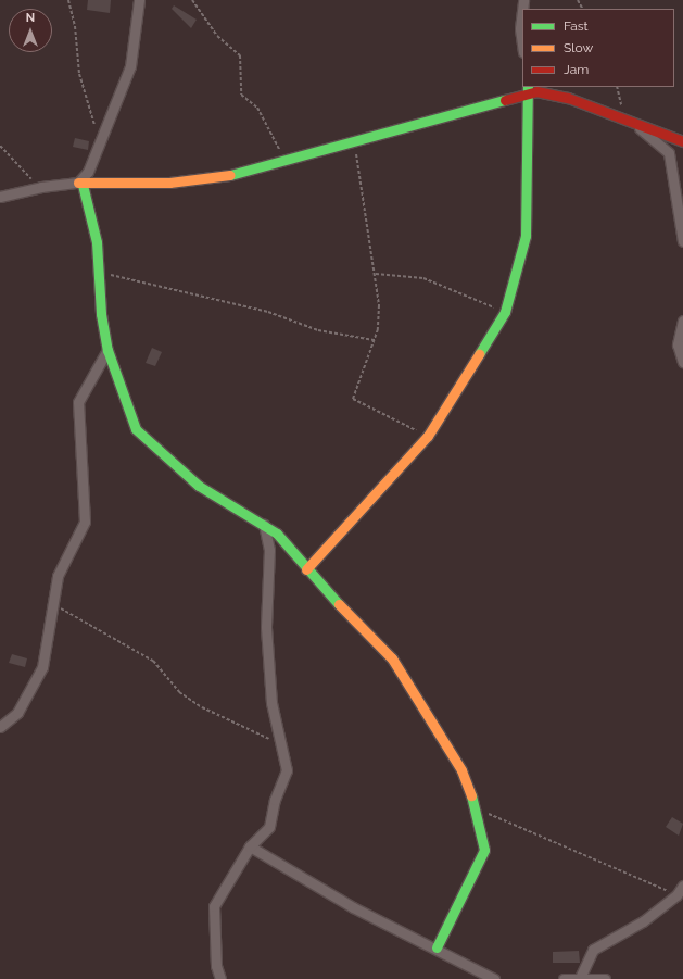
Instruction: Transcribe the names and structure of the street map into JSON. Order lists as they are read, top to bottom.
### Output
{
  "legend": ["Fast", "Slow", "Jam"],
  "north": "top"
}
